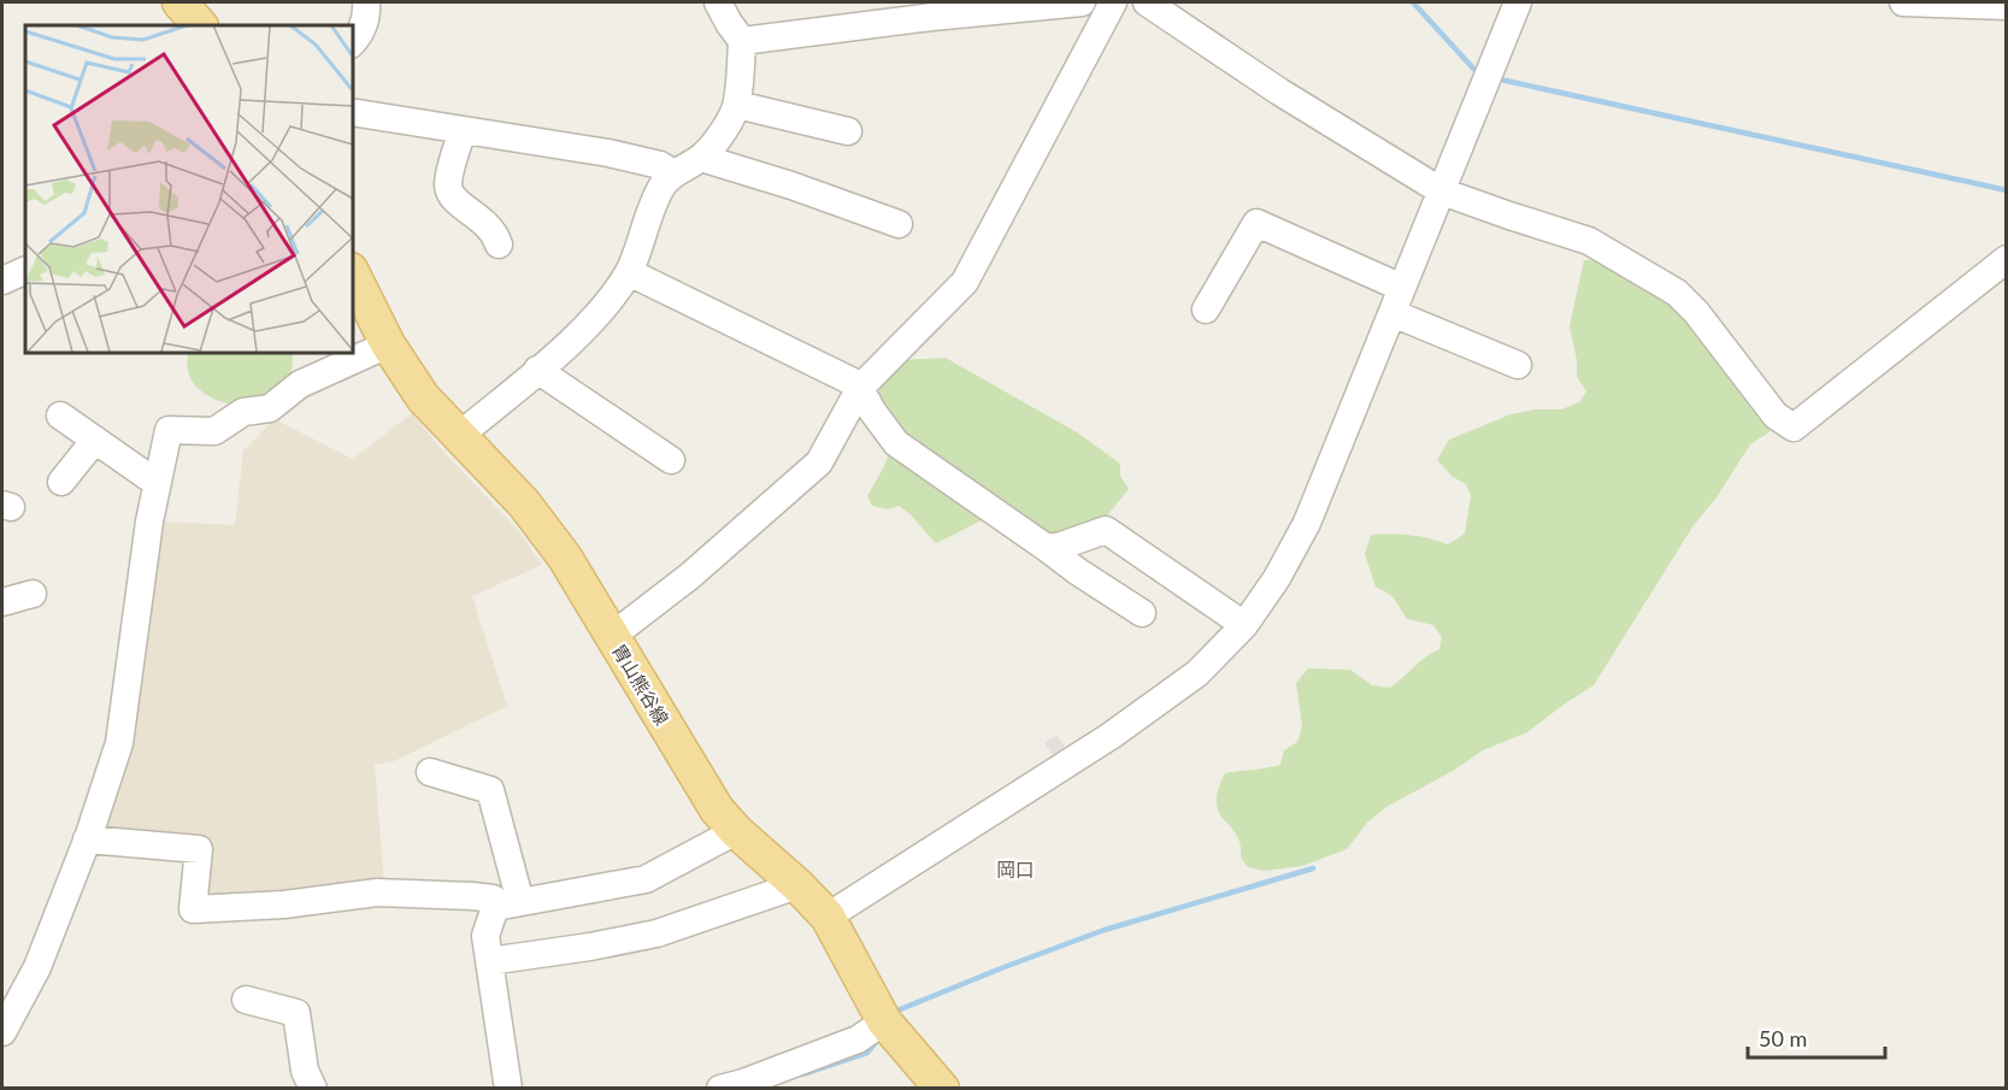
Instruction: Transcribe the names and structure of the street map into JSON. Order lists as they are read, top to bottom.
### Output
{
  "streets": {
    "main road": ["胄山熊谷線"]
  },
  "districts": ["岡口"],
  "scale_bar": "50 m"
}
